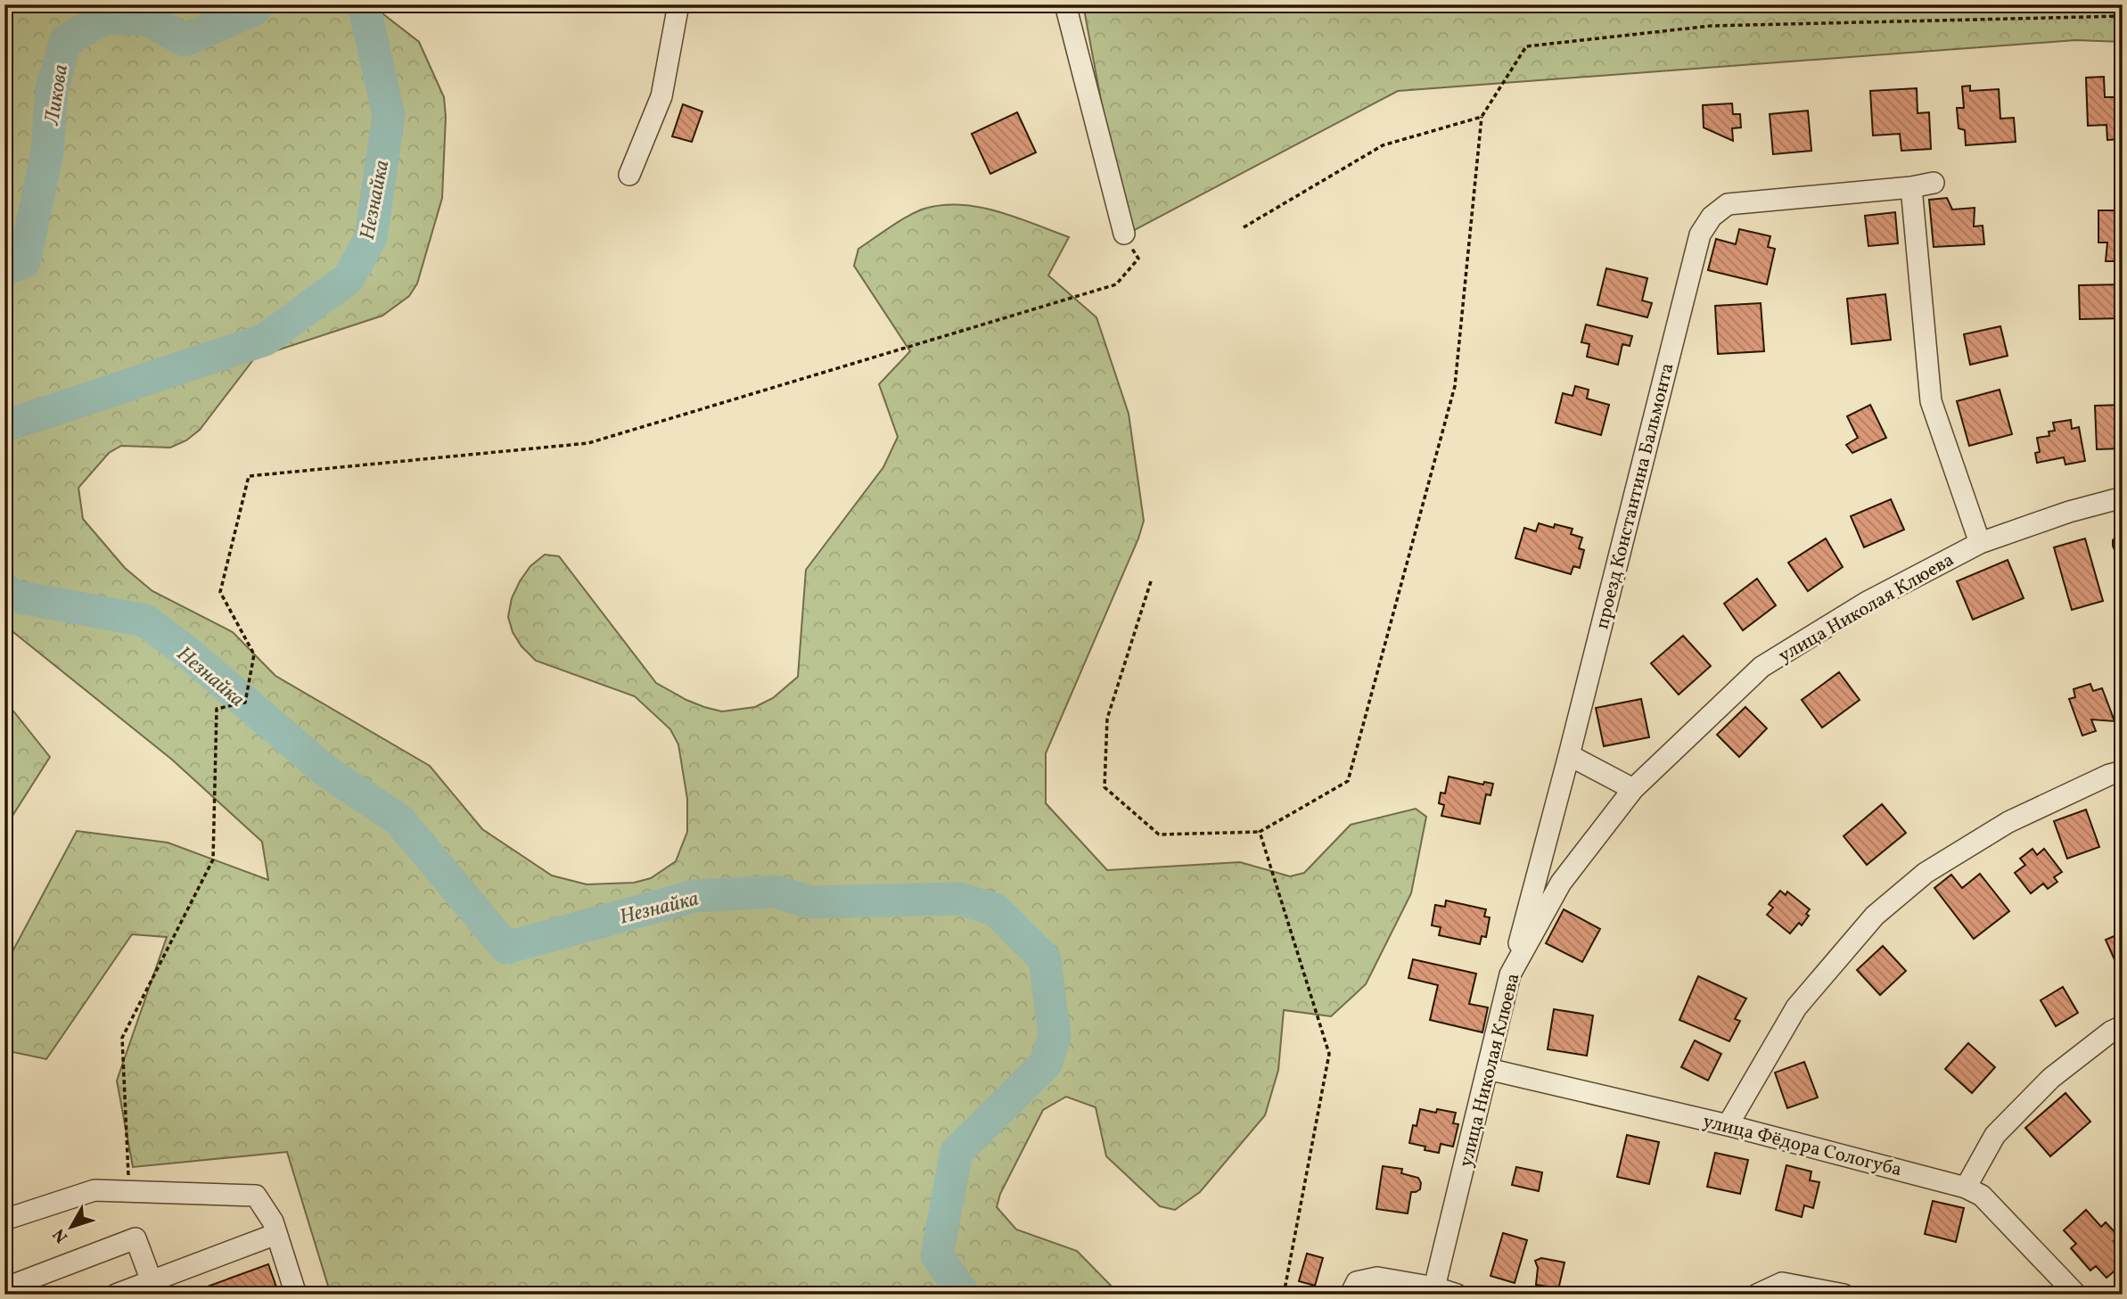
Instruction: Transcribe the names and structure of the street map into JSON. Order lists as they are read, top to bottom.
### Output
{
  "streets": {
    "street": ["проезд Константина Бальмонта", "улица Николая Клюева", "улица Фёдора Сологуба"]
  },
  "crossings": [
    ["проезд Константина Бальмонта", "улица Николая Клюева"],
    ["улица Николая Клюева", "улица Фёдора Сологуба"]
  ],
  "water": ["Ликова", "Незнайка"],
  "north": "bottom left"
}
